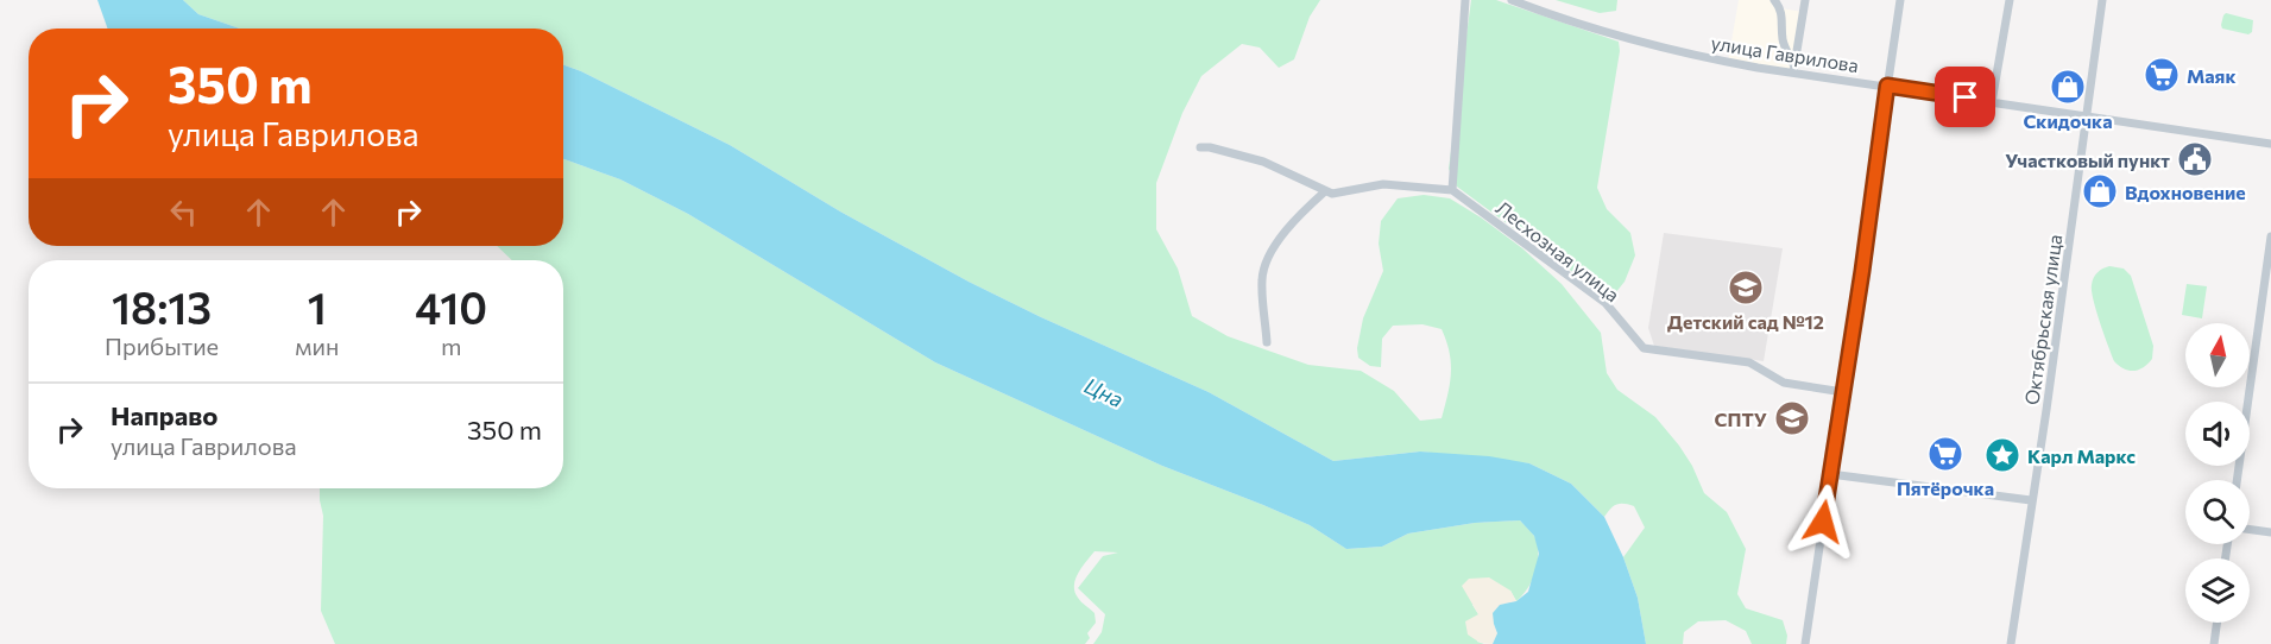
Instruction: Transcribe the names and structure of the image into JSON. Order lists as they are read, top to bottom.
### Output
{
  "streets": {
    "street": ["улица Гаврилова", "Лесхозная улица", "Октябрьская улица"]
  },
  "crossings": [
    ["улица Гаврилова", "Октябрьская улица"]
  ],
  "water": ["Цна"],
  "places": {
    "supermarket": ["Маяк", "Пятёрочка"],
    "shop": ["Скидочка", "Вдохновение"],
    "public building": ["Участковый пункт"],
    "school or university": ["Детский сад №12", "СПТУ"],
    "place": ["Карл Маркс"]
  },
  "north": "top",
  "page": {
    "turn": ["350 m", "улица Гаврилова"],
    "eta": [
      "18:13",
      "Прибытие",
      "1",
      "мин",
      "410",
      "m"
    ],
    "list": [
      {
        "name": "Направо",
        "note": "улица Гаврилова",
        "value": "350 m"
      }
    ]
  }
}
